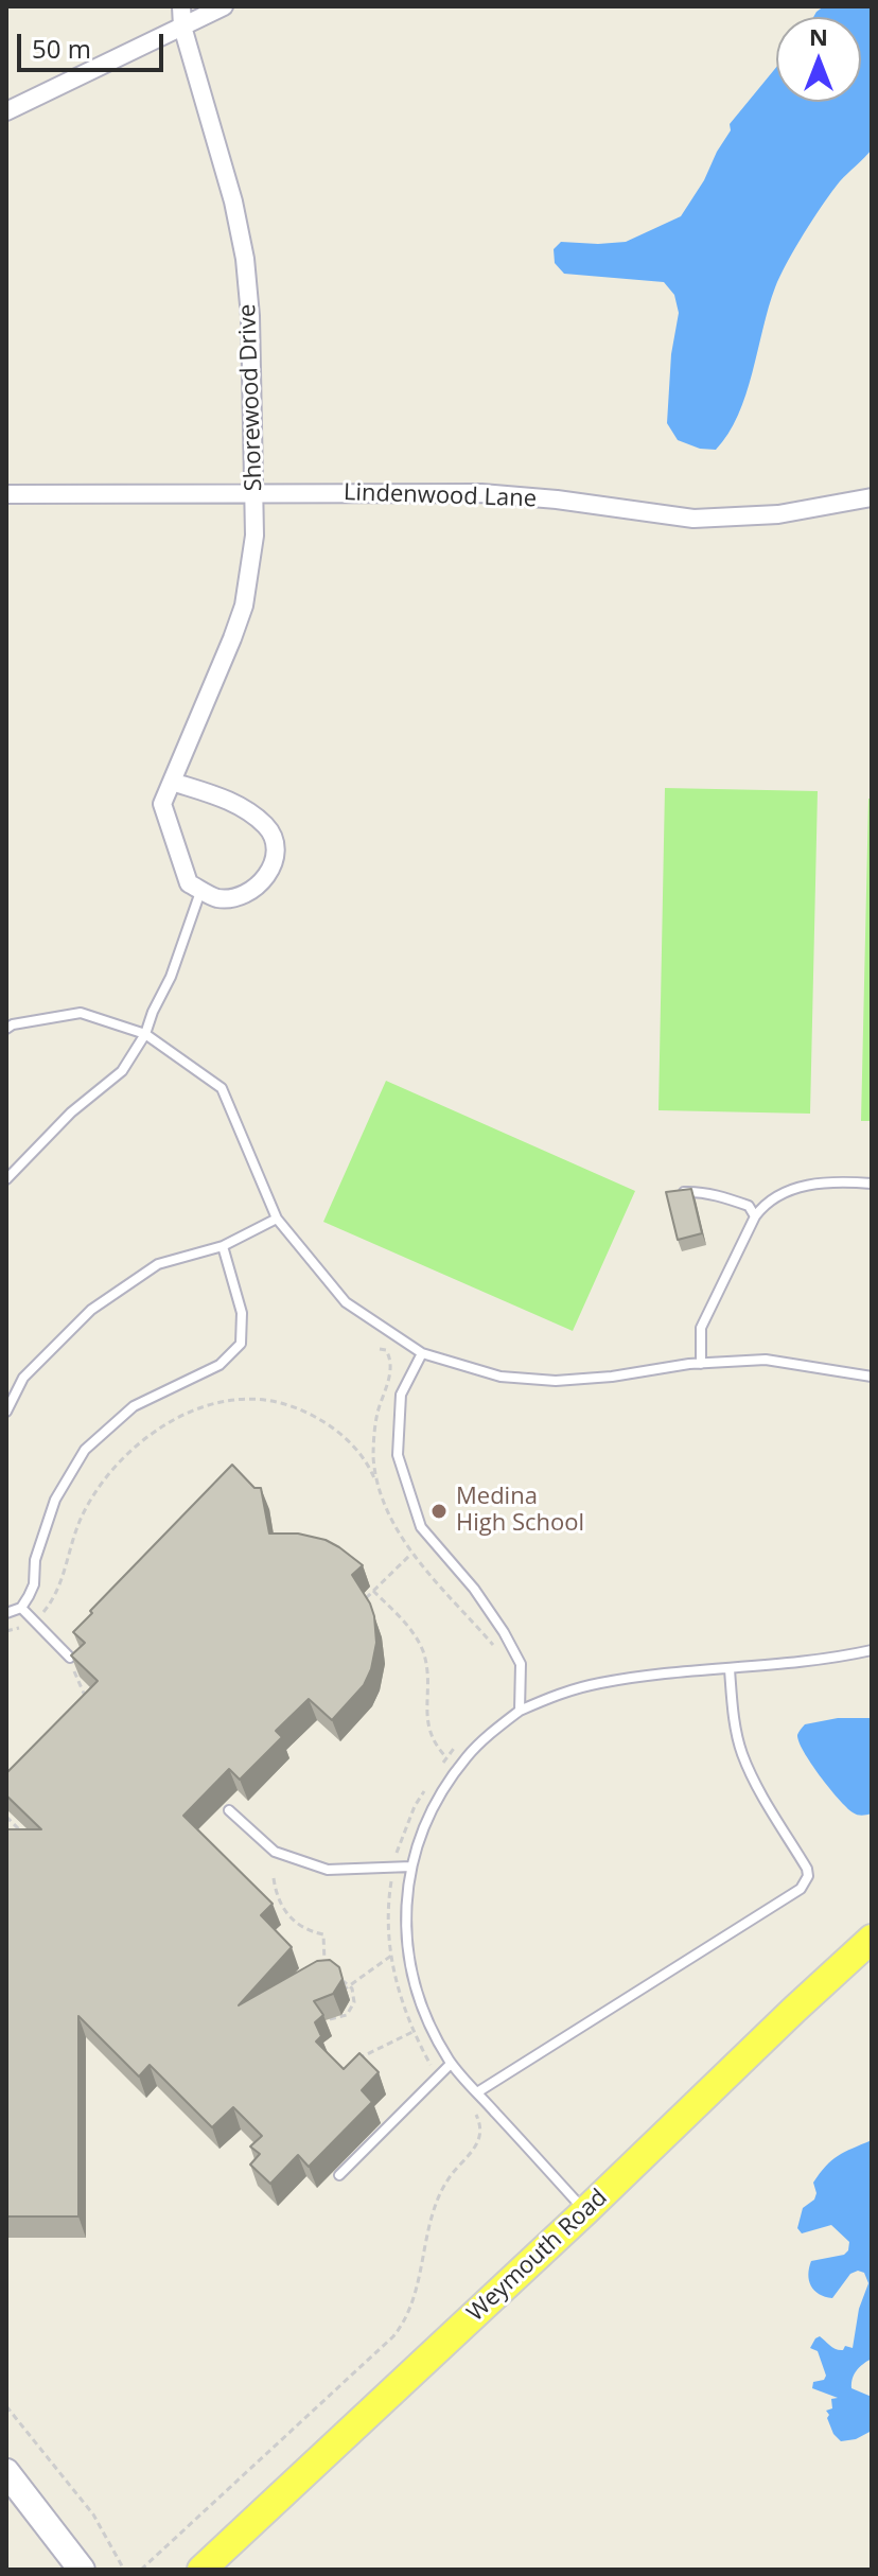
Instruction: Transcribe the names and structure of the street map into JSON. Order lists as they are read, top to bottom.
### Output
{
  "streets": {
    "main road": ["Weymouth Road"],
    "street": ["Shorewood Drive", "Lindenwood Lane"]
  },
  "crossings": [
    ["Shorewood Drive", "Lindenwood Lane"]
  ],
  "places": ["Medina High School"],
  "scale_bar": "50 m",
  "north": "top"
}
